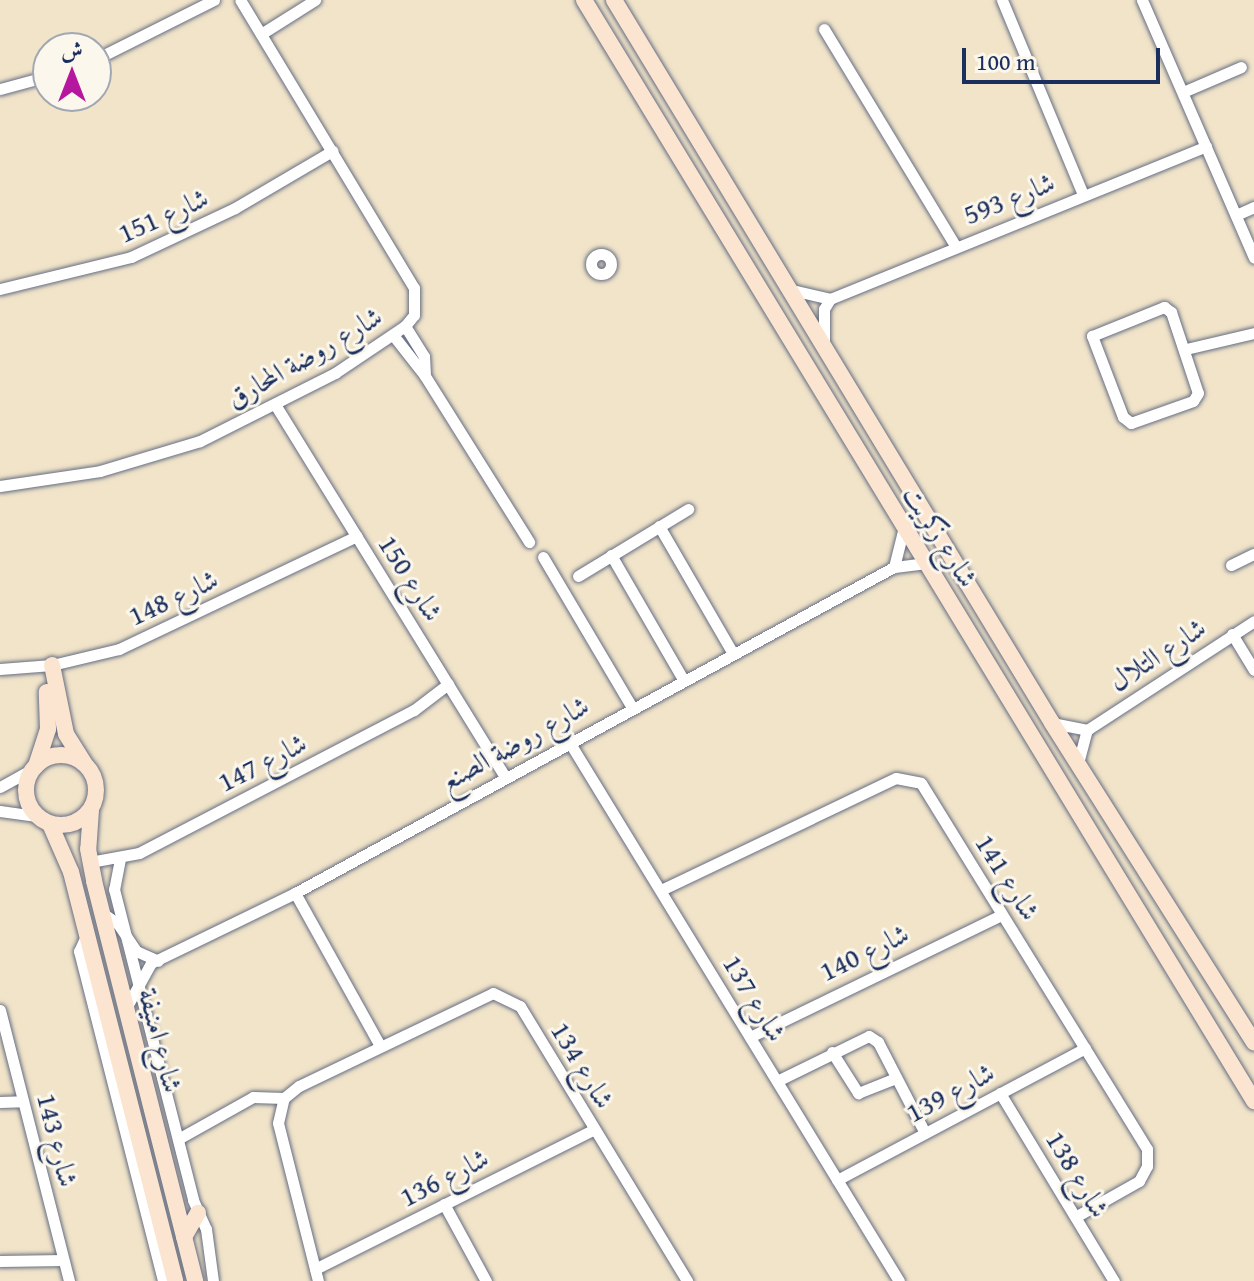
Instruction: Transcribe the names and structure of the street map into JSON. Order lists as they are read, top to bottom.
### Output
{
  "streets": {
    "street": [
      "شارع 593",
      "شارع 151",
      "شارع روضة المحارق",
      "شارع زكريت",
      "شارع 150",
      "شارع 148",
      "شارع التلال",
      "شارع روضة الصنع",
      "شارع 147",
      "شارع 141",
      "شارع 140",
      "شارع 137",
      "شارع امنيفة",
      "شارع 134",
      "شارع 139",
      "شارع 143",
      "شارع 138",
      "شارع 136"
    ]
  },
  "crossings": [
    ["شارع 151", "شارع روضة المحارق"],
    ["شارع روضة المحارق", "شارع 150"],
    ["شارع زكريت", "شارع روضة الصنع"],
    ["شارع 150", "شارع 148"],
    ["شارع 150", "شارع روضة الصنع"],
    ["شارع 150", "شارع 147"],
    ["شارع روضة الصنع", "شارع 137"],
    ["شارع روضة الصنع", "شارع امنيفة"],
    ["شارع 147", "شارع امنيفة"],
    ["شارع 141", "شارع 140"],
    ["شارع 141", "شارع 137"],
    ["شارع 141", "شارع 139"],
    ["شارع 141", "شارع 138"],
    ["شارع 140", "شارع 137"],
    ["شارع 137", "شارع 139"],
    ["شارع 134", "شارع 136"],
    ["شارع 139", "شارع 138"]
  ],
  "scale_bar": "100 m",
  "north": "top"
}
